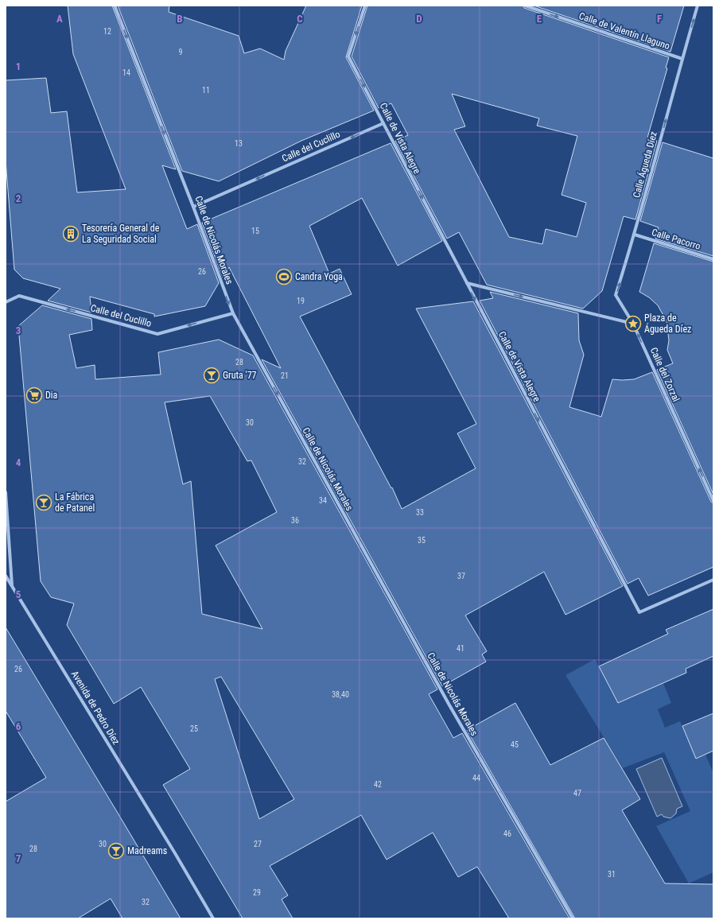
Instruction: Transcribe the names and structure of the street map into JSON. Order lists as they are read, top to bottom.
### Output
{
  "streets": {
    "street": [
      "Calle de Valentín Llaguno",
      "Calle de Vista Alegre",
      "Calle del Cuclillo",
      "Calle Águeda Díez",
      "Calle Pacorro",
      "Calle de Nicolás Morales",
      "Calle del Zorzal",
      "Avenida de Pedro Díez"
    ]
  },
  "crossings": [
    ["Calle de Valentín Llaguno", "Calle Águeda Díez"],
    ["Calle de Vista Alegre", "Calle del Cuclillo"],
    ["Calle del Cuclillo", "Calle de Nicolás Morales"],
    ["Calle Águeda Díez", "Calle Pacorro"],
    ["Calle Águeda Díez", "Calle del Zorzal"]
  ],
  "one_way": [
    "Calle de Valentín Llaguno",
    "Calle de Vista Alegre",
    "Calle del Cuclillo",
    "Calle Águeda Díez",
    "Calle de Nicolás Morales",
    "Calle del Zorzal"
  ],
  "places": {
    "building": ["Tesorería General de La Seguridad Social"],
    "sports": ["Candra Yoga"],
    "place": ["Plaza de Águeda Díez"],
    "bar": ["Gruta '77", "La Fábrica de Patanel", "Madreams"],
    "supermarket": ["Dia"]
  },
  "house_numbers": [
    "12",
    "9",
    "14",
    "11",
    "13",
    "15",
    "26",
    "19",
    "28",
    "21",
    "30",
    "32",
    "34",
    "33",
    "36",
    "35",
    "37",
    "41",
    "26",
    "38,40",
    "25",
    "45",
    "44",
    "42",
    "47",
    "46",
    "30",
    "27",
    "28",
    "31",
    "29",
    "32"
  ],
  "grid": {
    "columns": [
      "A",
      "B",
      "C",
      "D",
      "E",
      "F"
    ],
    "rows": [
      "1",
      "2",
      "3",
      "4",
      "5",
      "6",
      "7"
    ]
  }
}
